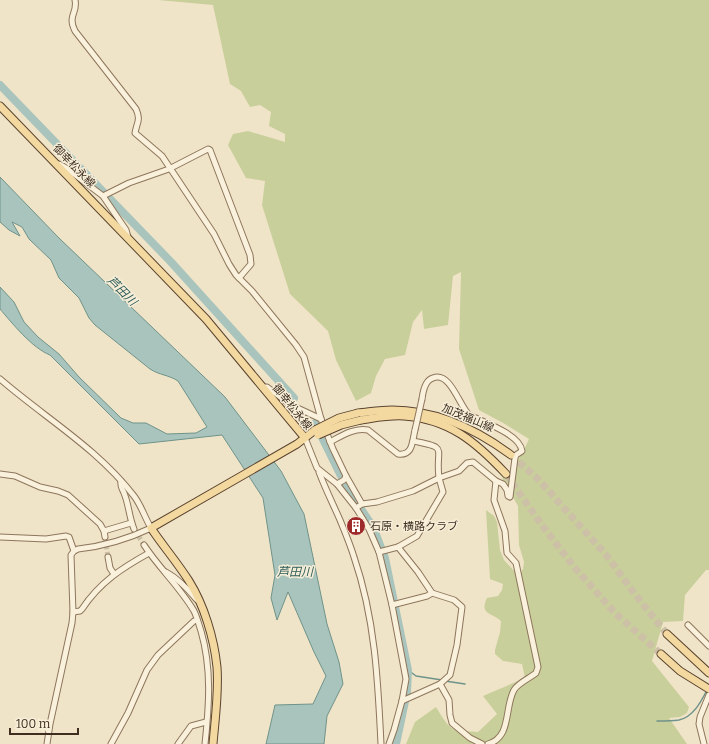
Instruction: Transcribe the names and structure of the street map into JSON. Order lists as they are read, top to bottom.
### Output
{
  "streets": {
    "main road": ["御幸松永線", "加茂福山線"]
  },
  "crossings": [
    ["御幸松永線", "加茂福山線"]
  ],
  "water": ["芦田川"],
  "places": {
    "building": ["石原・横路クラブ"]
  },
  "scale_bar": "100 m"
}
